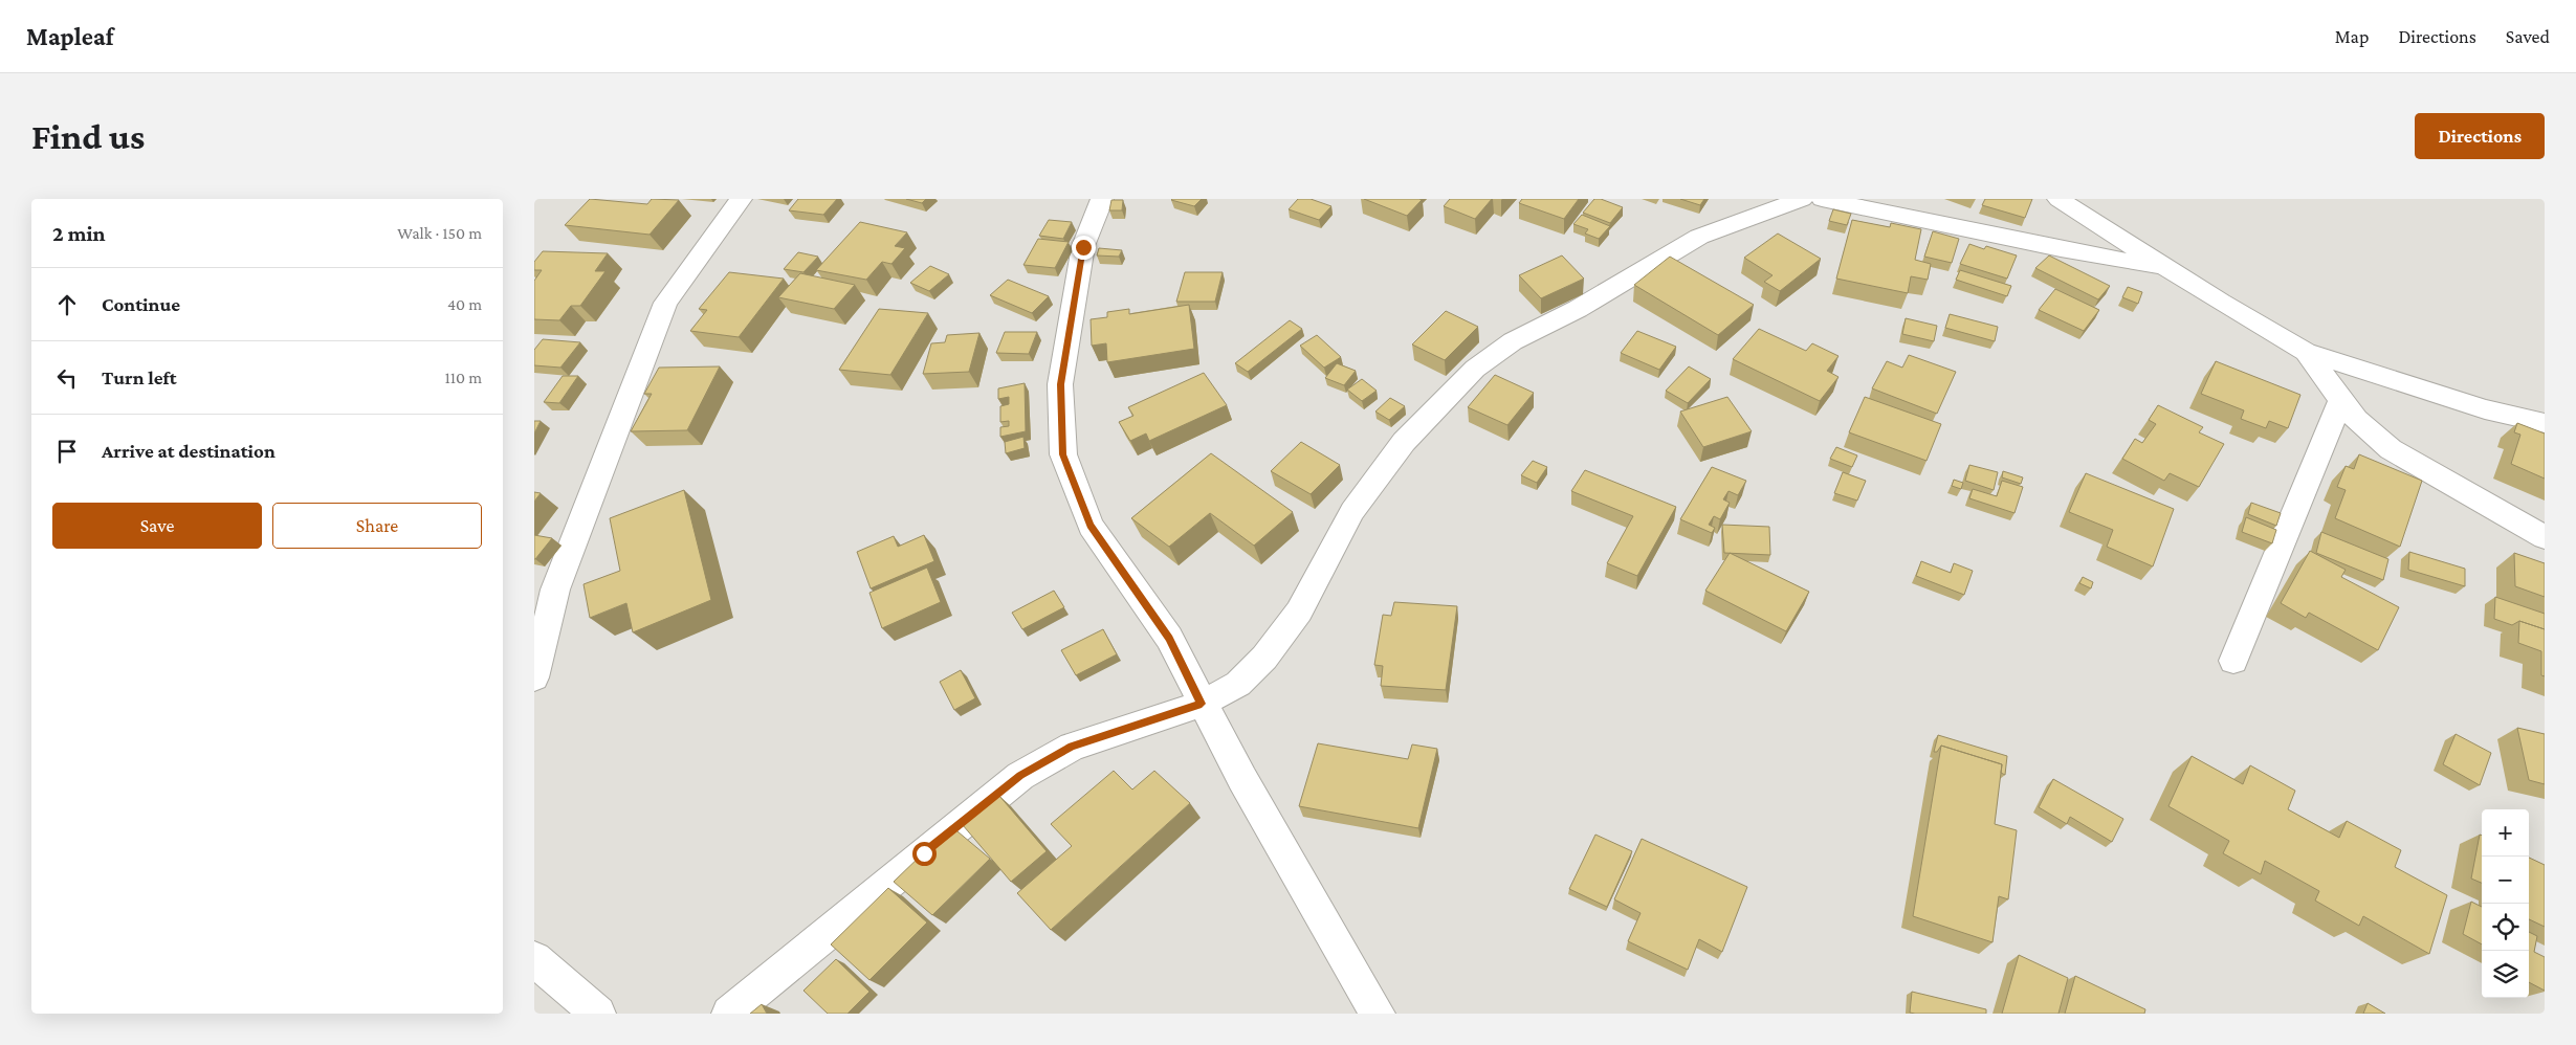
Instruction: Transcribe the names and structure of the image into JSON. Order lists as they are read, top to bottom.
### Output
{
  "page": {
    "header": "Mapleaf",
    "nav": ["Map", "Directions", "Saved"],
    "buttons": [
      "Directions",
      ["Save", "Share"]
    ],
    "title": "Find us",
    "heading": ["2 min", "Walk · 150 m"],
    "list": [
      ["Continue", "40 m"],
      ["Turn left", "110 m"],
      "Arrive at destination"
    ],
    "map_buttons": ["+", "−"]
  }
}
